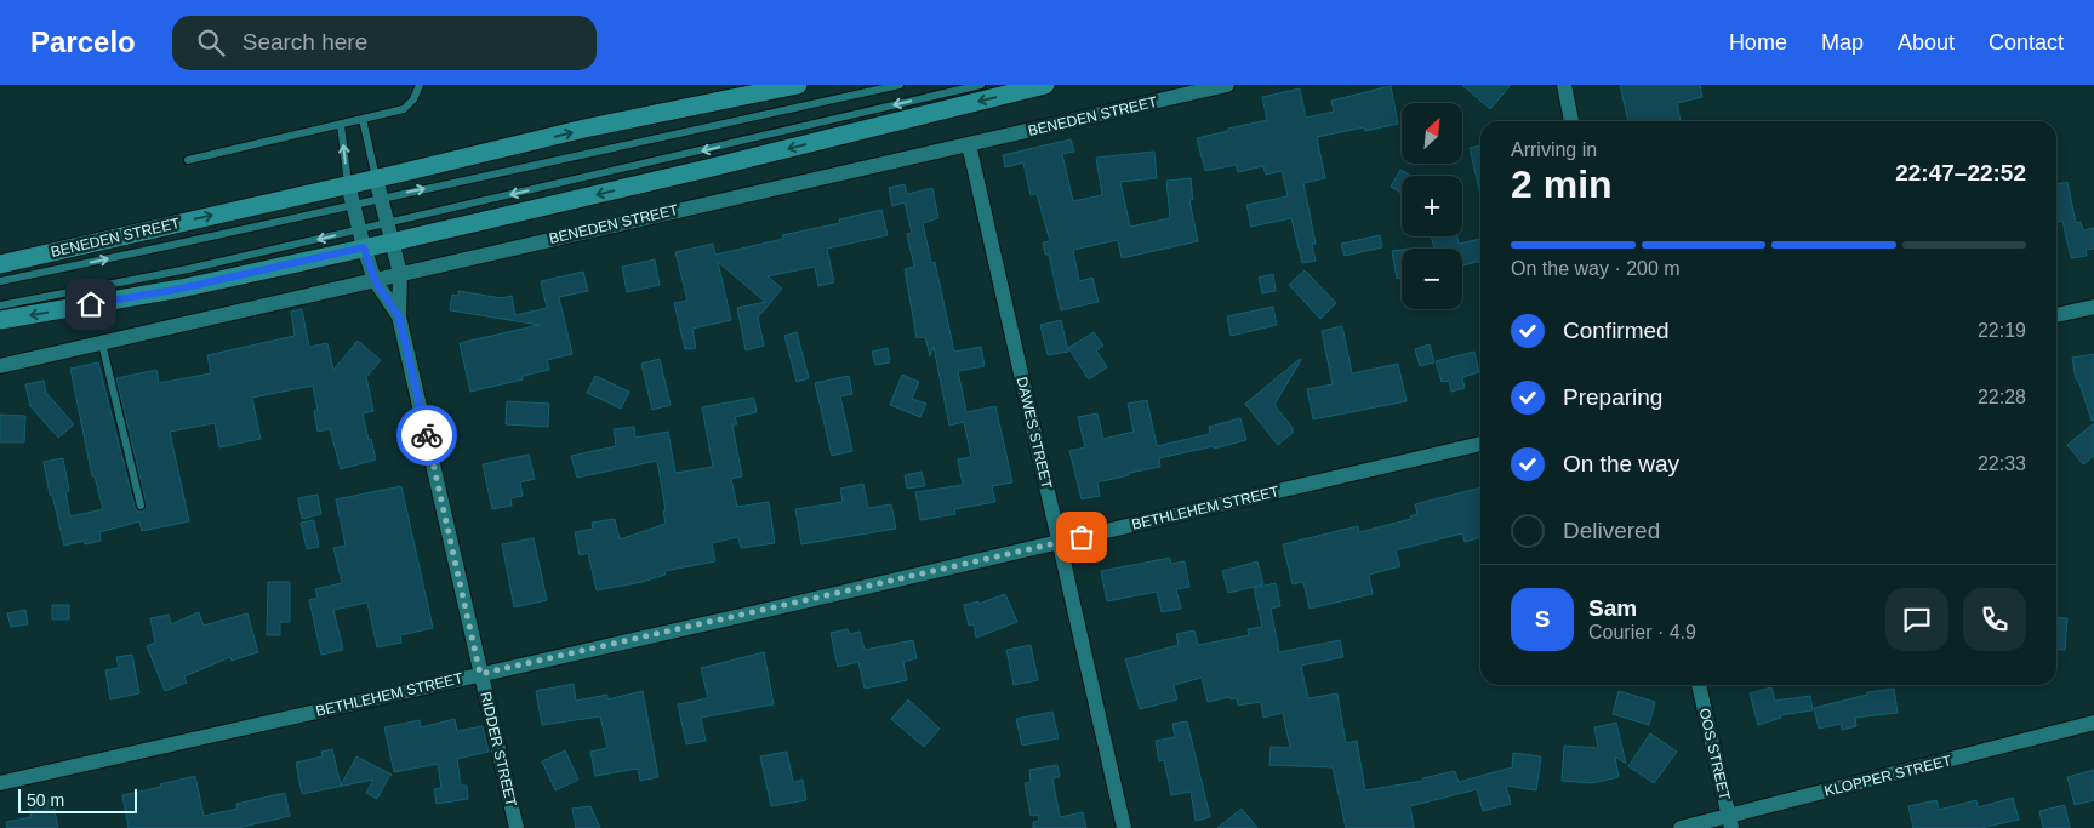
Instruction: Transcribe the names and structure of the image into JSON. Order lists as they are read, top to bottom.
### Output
{
  "streets": {
    "main road": ["BENEDEN STREET"],
    "street": [
      "DAWES STREET",
      "BETHLEHEM STREET",
      "RIDDER STREET",
      "OOS STREET",
      "KLOPPER STREET"
    ]
  },
  "crossings": [
    ["BENEDEN STREET", "DAWES STREET"],
    ["BENEDEN STREET", "RIDDER STREET"],
    ["DAWES STREET", "BETHLEHEM STREET"],
    ["BETHLEHEM STREET", "RIDDER STREET"],
    ["OOS STREET", "KLOPPER STREET"]
  ],
  "scale_bar": "50 m",
  "north": "top right",
  "page": {
    "header": "Parcelo",
    "search": "Search here",
    "nav": [
      "Home",
      "Map",
      "About",
      "Contact"
    ],
    "map_buttons": ["+", "−"],
    "heading": ["2 min", "Arriving in", "22:47–22:52"],
    "panel": ["Sam", "Courier · 4.9"],
    "bar": "On the way · 200 m",
    "list": [
      ["Confirmed", "22:19"],
      ["Preparing", "22:28"],
      ["On the way", "22:33"],
      "Delivered"
    ],
    "round": "S",
    "scale": "50 m"
  }
}
